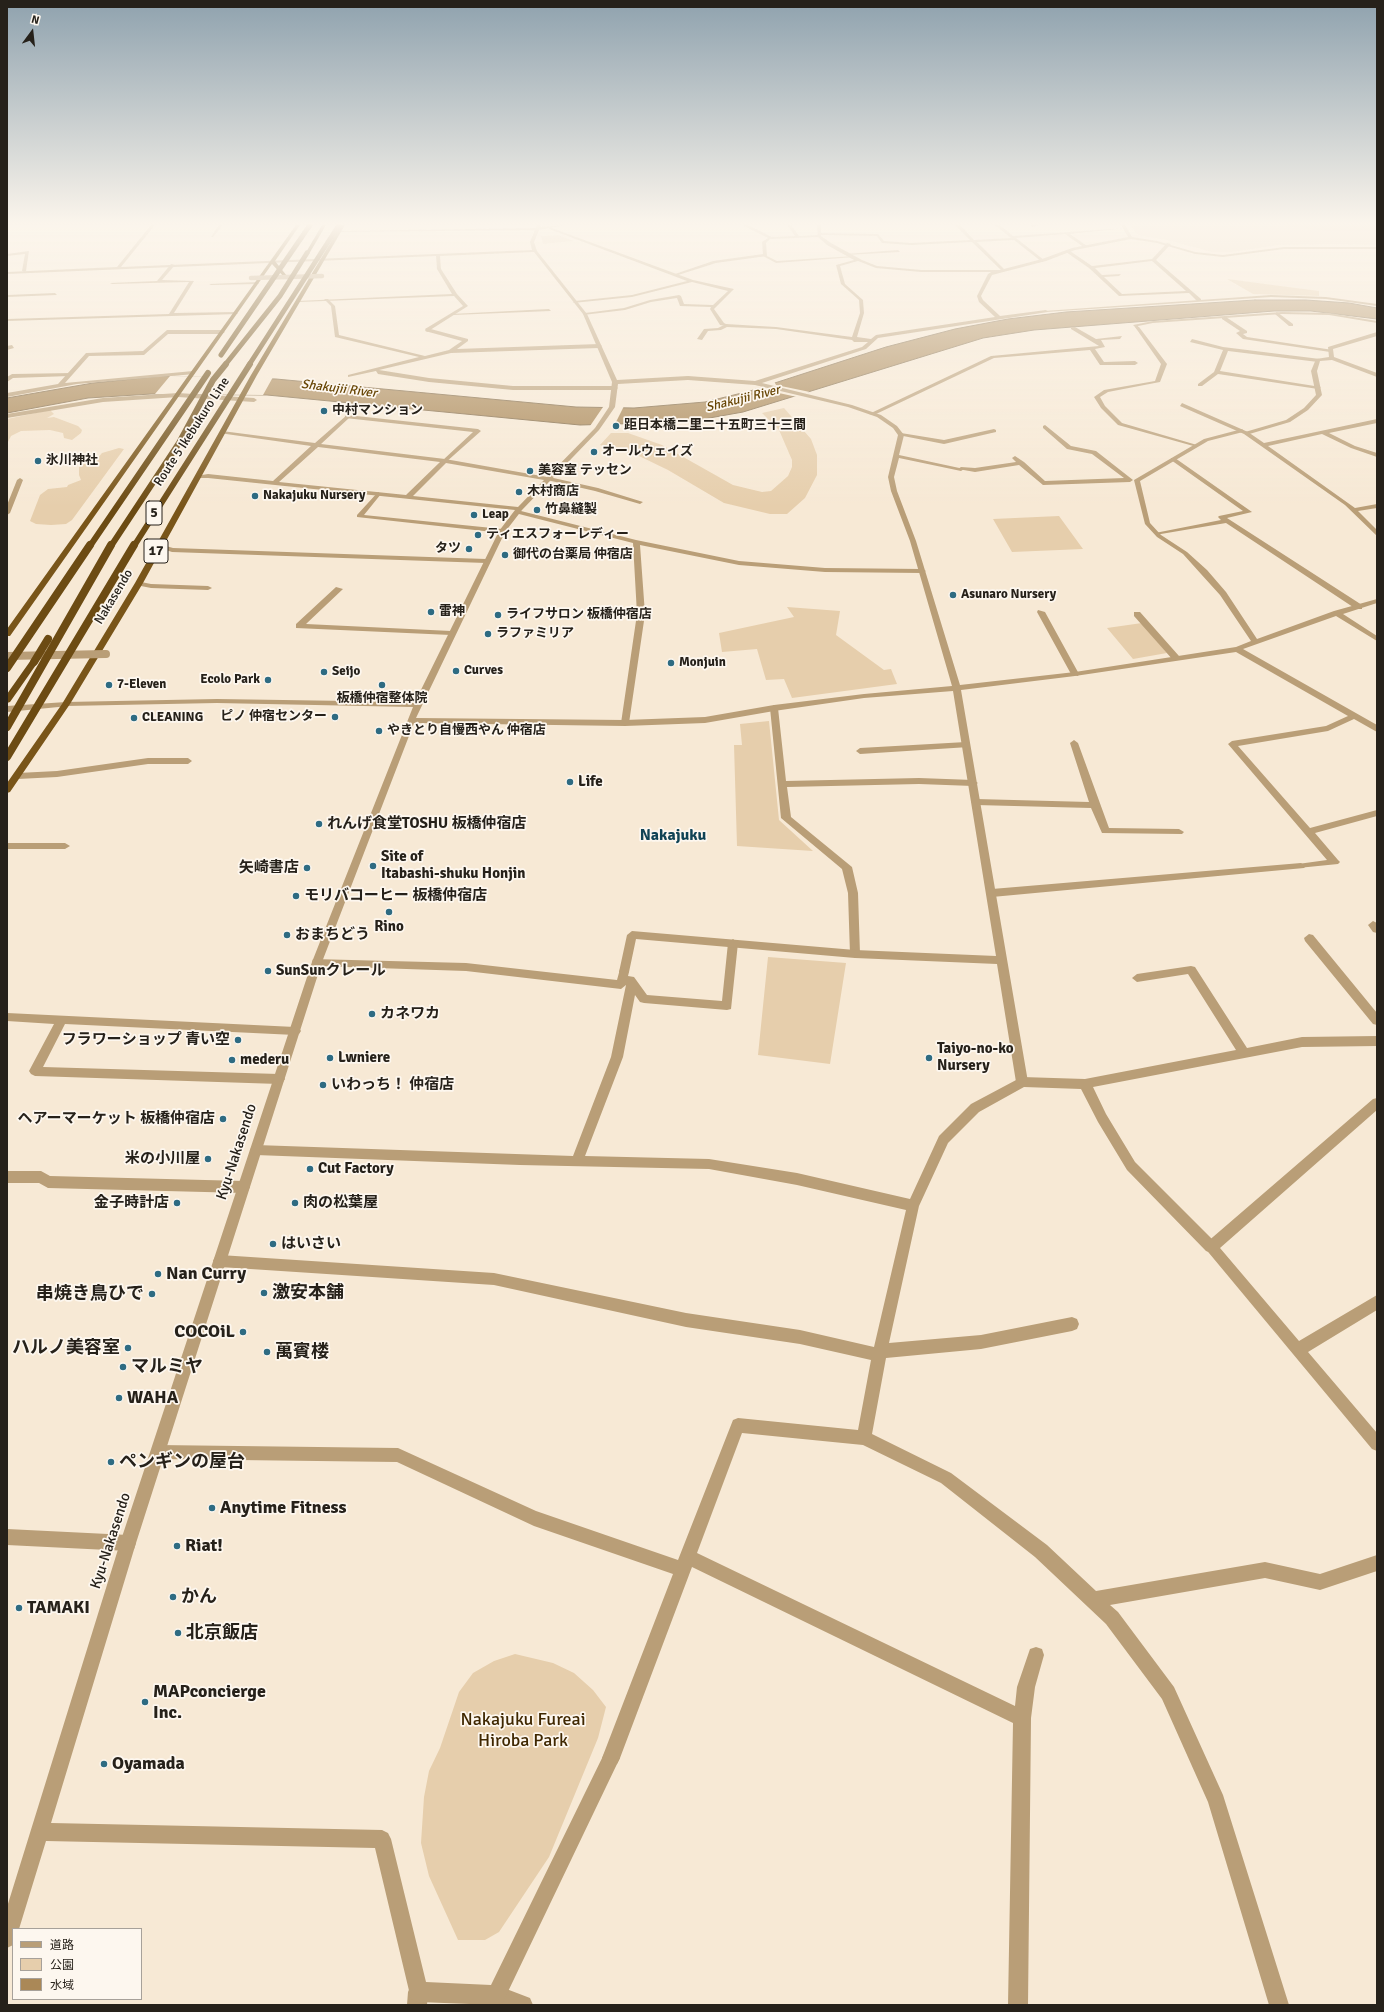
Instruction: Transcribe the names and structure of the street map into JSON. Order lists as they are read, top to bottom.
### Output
{
  "streets": {
    "highway": [
      "Route 5 Ikebukuro Line",
      "5",
      "17",
      "Nakasendo"
    ],
    "street": ["Kyu-Nakasendo"]
  },
  "districts": ["Nakajuku"],
  "water": ["Shakujii River"],
  "parks": ["Nakajuku Fureai Hiroba Park"],
  "places": [
    "中村マンション",
    "距日本橋二里二十五町三十三間",
    "オールウェイズ",
    "氷川神社",
    "美容室 テッセン",
    "木村商店",
    "Nakajuku Nursery",
    "竹鼻縫製",
    "Leap",
    "ティエスフォーレディー",
    "タツ",
    "御代の台薬局 仲宿店",
    "Asunaro Nursery",
    "雷神",
    "ライフサロン 板橋仲宿店",
    "ラファミリア",
    "Monjuin",
    "Curves",
    "Seijo",
    "Ecolo Park",
    "7-Eleven",
    "板橋仲宿整体院",
    "ピノ 仲宿センター",
    "CLEANING",
    "やきとり自慢西やん 仲宿店",
    "Life",
    "れんげ食堂TOSHU 板橋仲宿店",
    "Site of Itabashi-shuku Honjin",
    "矢崎書店",
    "モリバコーヒー 板橋仲宿店",
    "Rino",
    "おまちどう",
    "SunSunクレール",
    "カネワカ",
    "フラワーショップ 青い空",
    "Lwniere",
    "Taiyo-no-ko Nursery",
    "mederu",
    "いわっち！ 仲宿店",
    "ヘアーマーケット 板橋仲宿店",
    "米の小川屋",
    "Cut Factory",
    "金子時計店",
    "肉の松葉屋",
    "はいさい",
    "Nan Curry",
    "激安本舗",
    "串焼き鳥ひで",
    "COCOiL",
    "ハルノ美容室",
    "萬賓楼",
    "マルミヤ",
    "WAHA",
    "ペンギンの屋台",
    "Anytime Fitness",
    "Riat!",
    "かん",
    "TAMAKI",
    "北京飯店",
    "MAPconcierge Inc.",
    "Oyamada"
  ],
  "legend": ["道路", "公園", "水域"],
  "north": "top"
}
